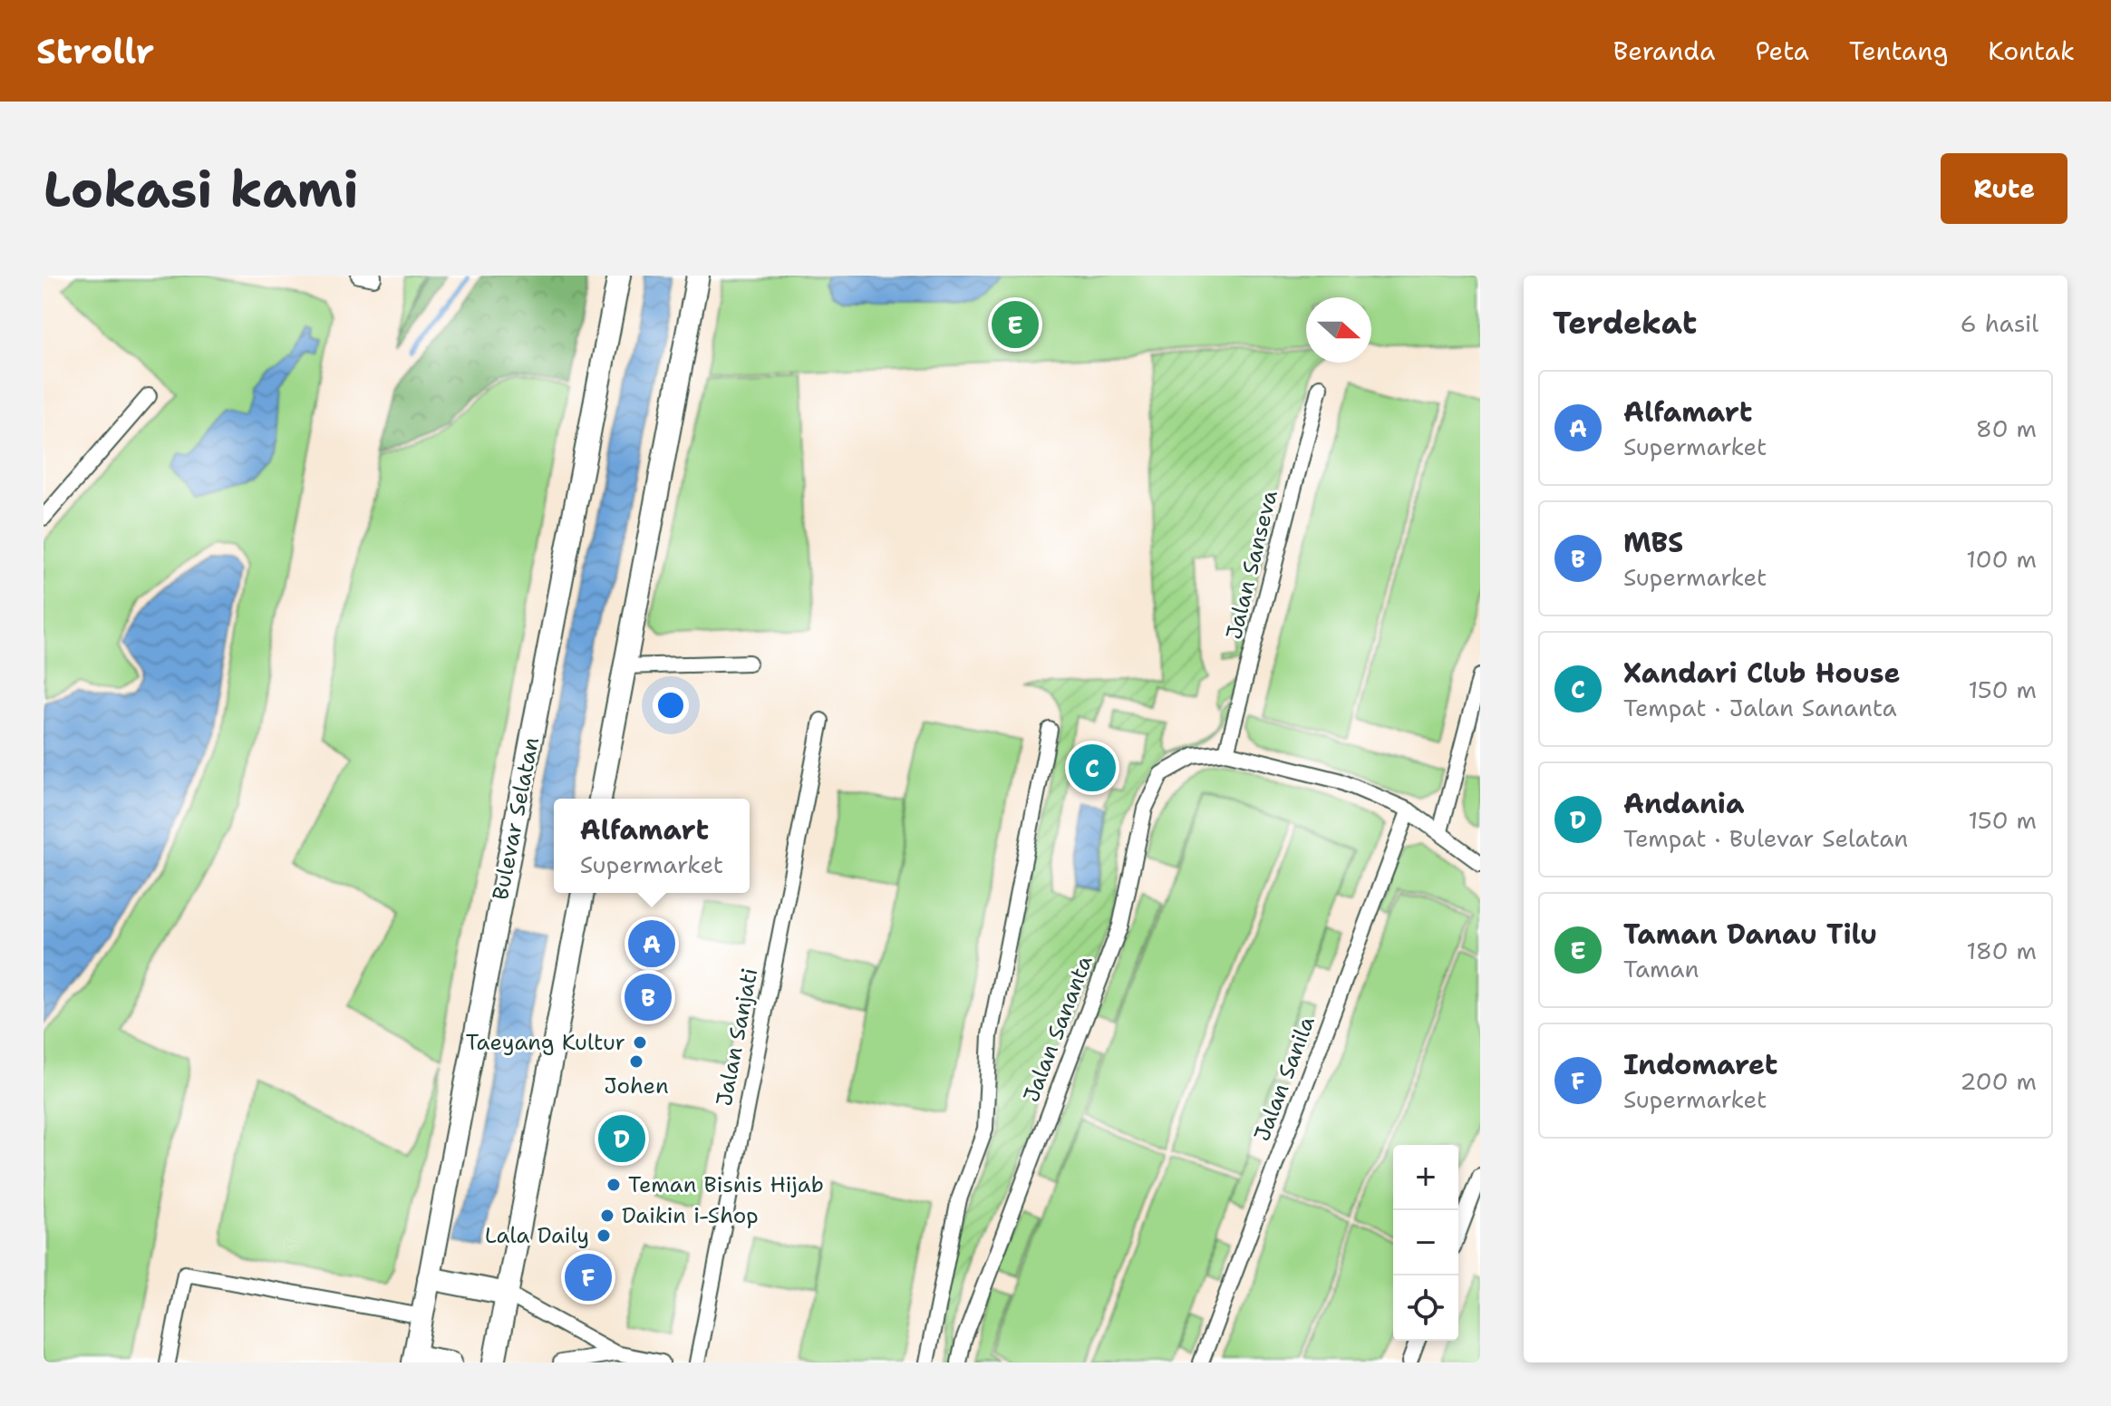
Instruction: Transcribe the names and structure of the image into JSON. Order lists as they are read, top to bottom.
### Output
{
  "streets": {
    "main road": ["Bulevar Selatan"],
    "street": [
      "Jalan Sanseva",
      "Jalan Sananta",
      "Jalan Sanjati",
      "Jalan Sanila"
    ]
  },
  "crossings": [
    ["Jalan Sanseva", "Jalan Sananta"]
  ],
  "places": [
    "Taeyang Kultur",
    "Johen",
    "Teman Bisnis Hijab",
    "Daikin i-Shop",
    "Lala Daily"
  ],
  "north": "right",
  "page": {
    "header": "Strollr",
    "nav": [
      "Beranda",
      "Peta",
      "Tentang",
      "Kontak"
    ],
    "buttons": "Rute",
    "title": "Lokasi kami",
    "heading": ["Terdekat", "6 hasil"],
    "pins": [
      "E",
      "C",
      "A",
      "B",
      "D",
      "F"
    ],
    "list": [
      {
        "mark": "A",
        "name": "Alfamart",
        "note": "Supermarket",
        "value": "80 m"
      },
      {
        "mark": "B",
        "name": "MBS",
        "note": "Supermarket",
        "value": "100 m"
      },
      {
        "mark": "C",
        "name": "Xandari Club House",
        "note": "Tempat · Jalan Sananta",
        "value": "150 m"
      },
      {
        "mark": "D",
        "name": "Andania",
        "note": "Tempat · Bulevar Selatan",
        "value": "150 m"
      },
      {
        "mark": "E",
        "name": "Taman Danau Tilu",
        "note": "Taman",
        "value": "180 m"
      },
      {
        "mark": "F",
        "name": "Indomaret",
        "note": "Supermarket",
        "value": "200 m"
      }
    ],
    "popup": ["Alfamart", "Supermarket"],
    "map_buttons": ["+", "−"]
  }
}
